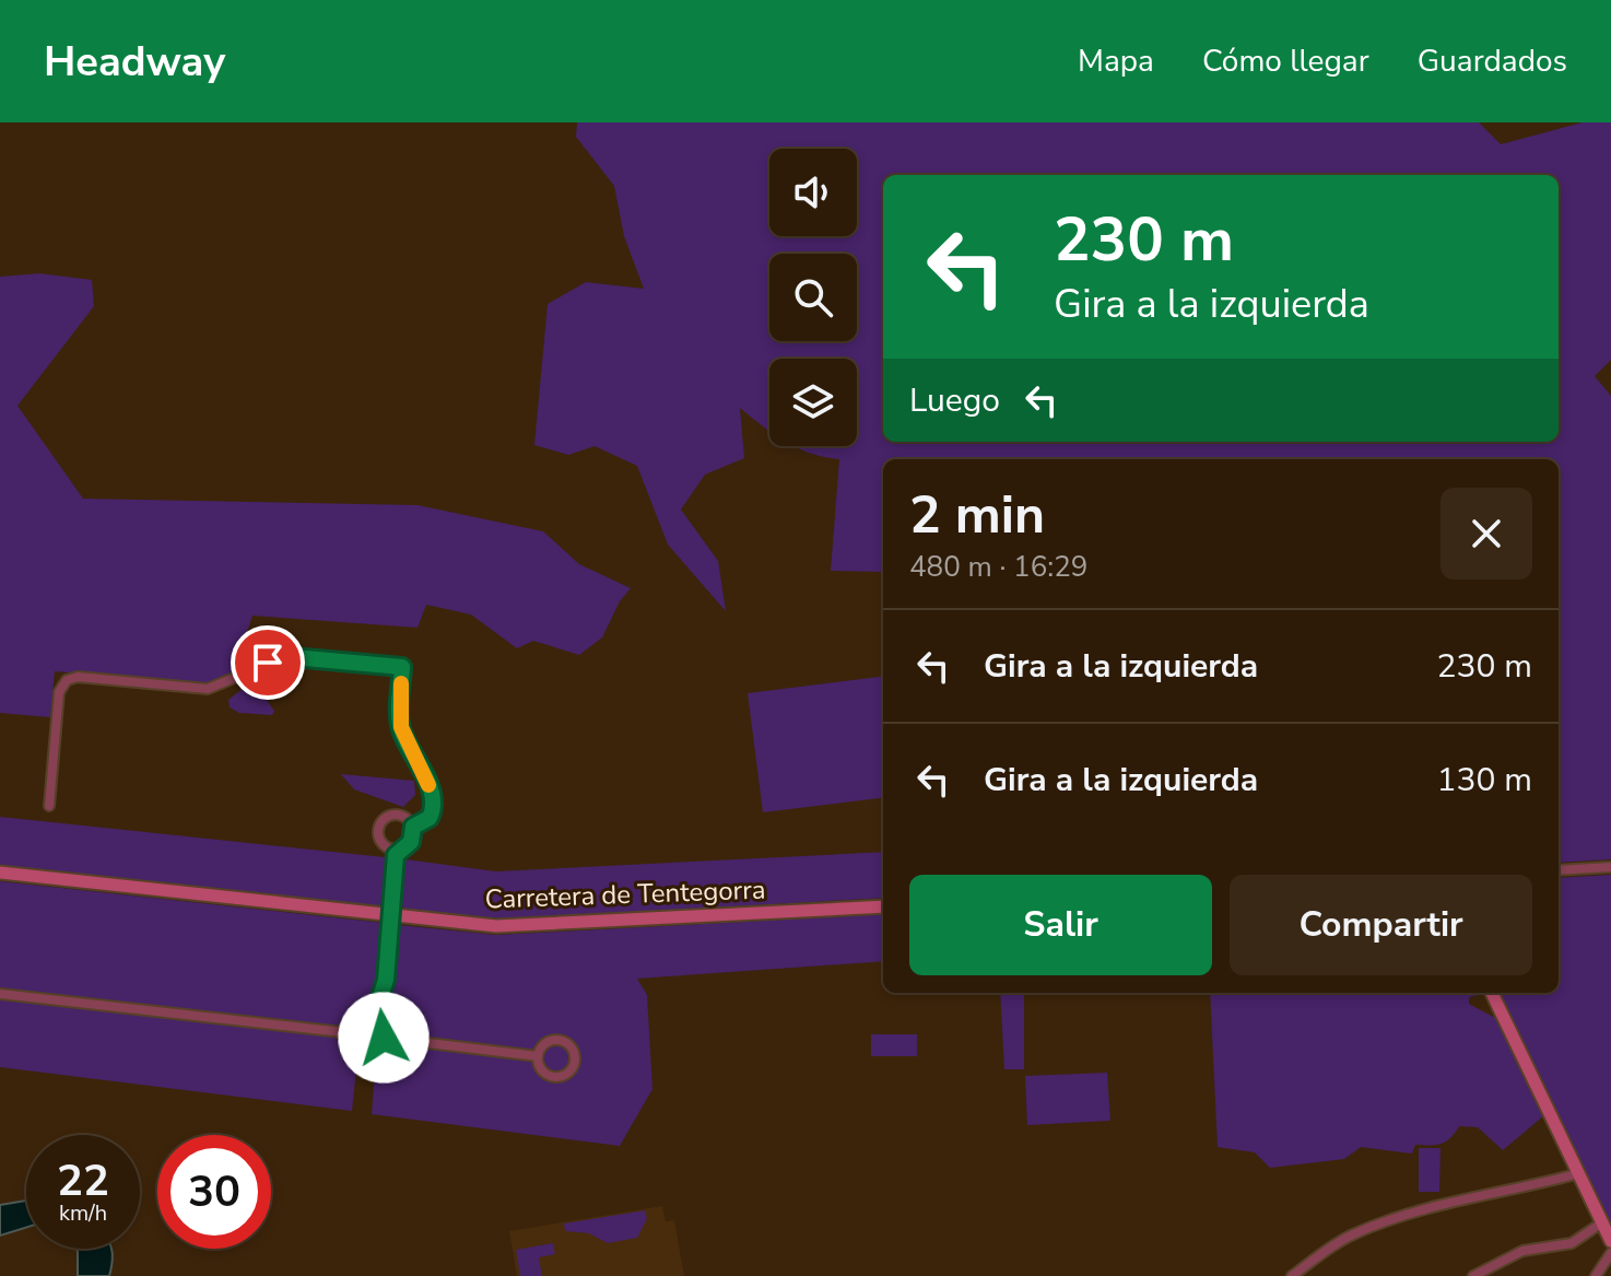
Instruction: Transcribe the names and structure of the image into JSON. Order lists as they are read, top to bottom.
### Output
{
  "streets": {
    "main road": ["Carretera de Tentegorra"]
  },
  "page": {
    "header": "Headway",
    "nav": ["Mapa", "Cómo llegar", "Guardados"],
    "turn": ["230 m", "Gira a la izquierda"],
    "then": "Luego",
    "heading": ["2 min", "480 m · 16:29"],
    "list": [
      {
        "name": "Gira a la izquierda",
        "value": "230 m"
      },
      {
        "name": "Gira a la izquierda",
        "value": "130 m"
      }
    ],
    "buttons": ["Salir", "Compartir"],
    "speed": "22 km/h",
    "limit": "30"
  }
}
